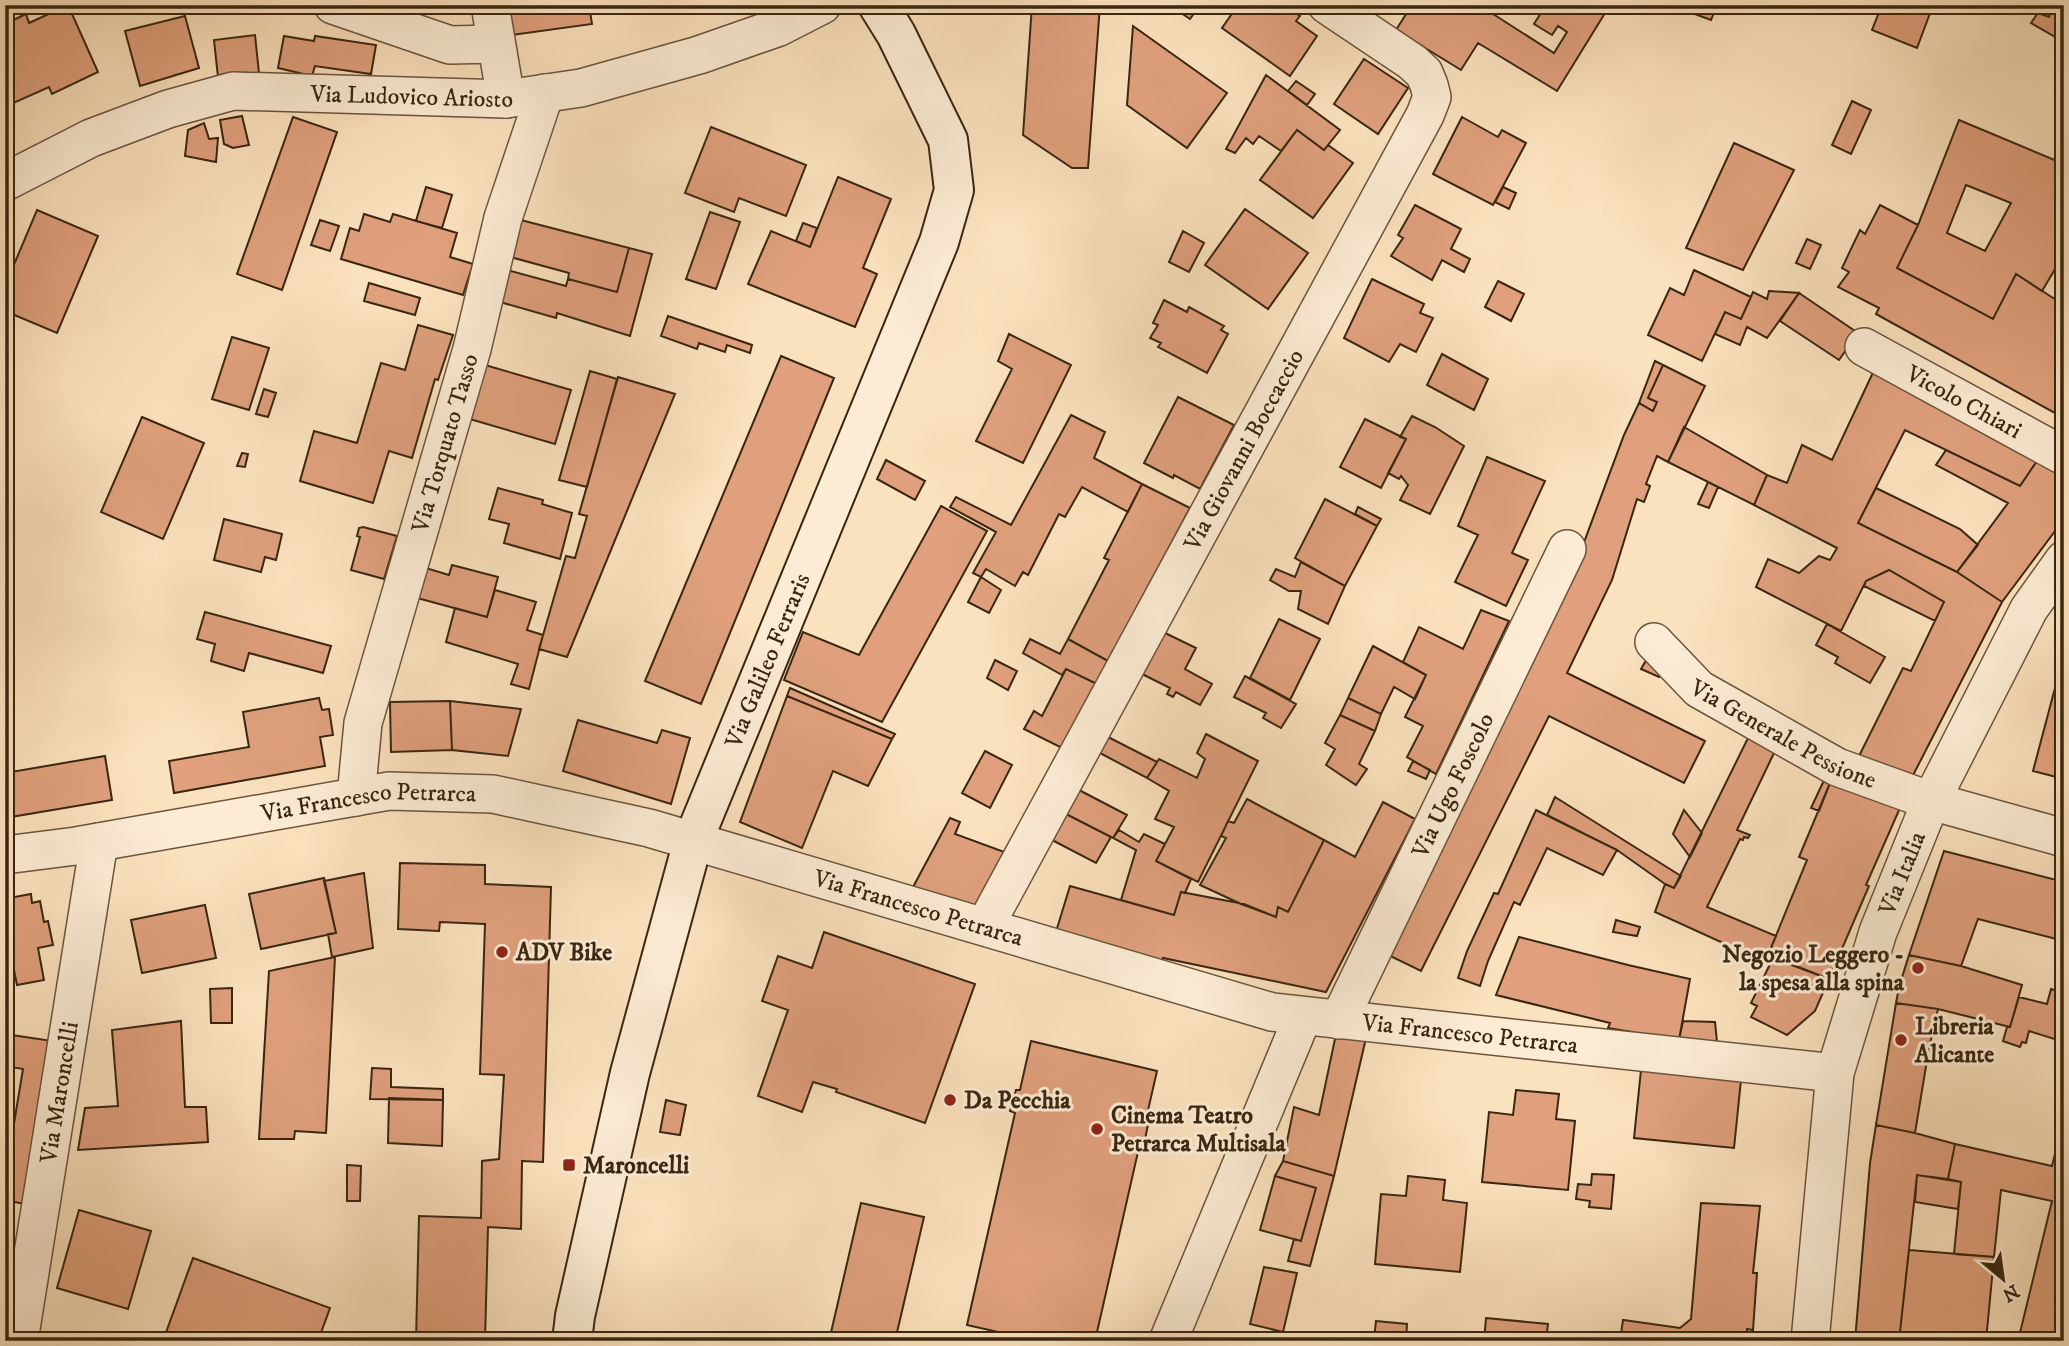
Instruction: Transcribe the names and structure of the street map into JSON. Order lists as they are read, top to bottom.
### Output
{
  "streets": {
    "main road": ["Via Galileo Ferraris"],
    "street": [
      "Via Ludovico Ariosto",
      "Vicolo Chiari",
      "Via Torquato Tasso",
      "Via Giovanni Boccaccio",
      "Via Generale Pessione",
      "Via Ugo Foscolo",
      "Via Francesco Petrarca",
      "Via Italia",
      "Via Maroncelli"
    ]
  },
  "crossings": [
    ["Via Ludovico Ariosto", "Via Torquato Tasso"],
    ["Via Torquato Tasso", "Via Francesco Petrarca"],
    ["Via Giovanni Boccaccio", "Via Francesco Petrarca"],
    ["Via Galileo Ferraris", "Via Francesco Petrarca"],
    ["Via Generale Pessione", "Via Italia"],
    ["Via Ugo Foscolo", "Via Francesco Petrarca"],
    ["Via Francesco Petrarca", "Via Italia"],
    ["Via Francesco Petrarca", "Via Maroncelli"]
  ],
  "places": {
    "other": [
      "ADV Bike",
      "Negozio Leggero - la spesa alla spina",
      "Libreria Alicante",
      "Da Pecchia",
      "Cinema Teatro Petrarca Multisala"
    ],
    "transit": ["Maroncelli"]
  },
  "north": "bottom right"
}
